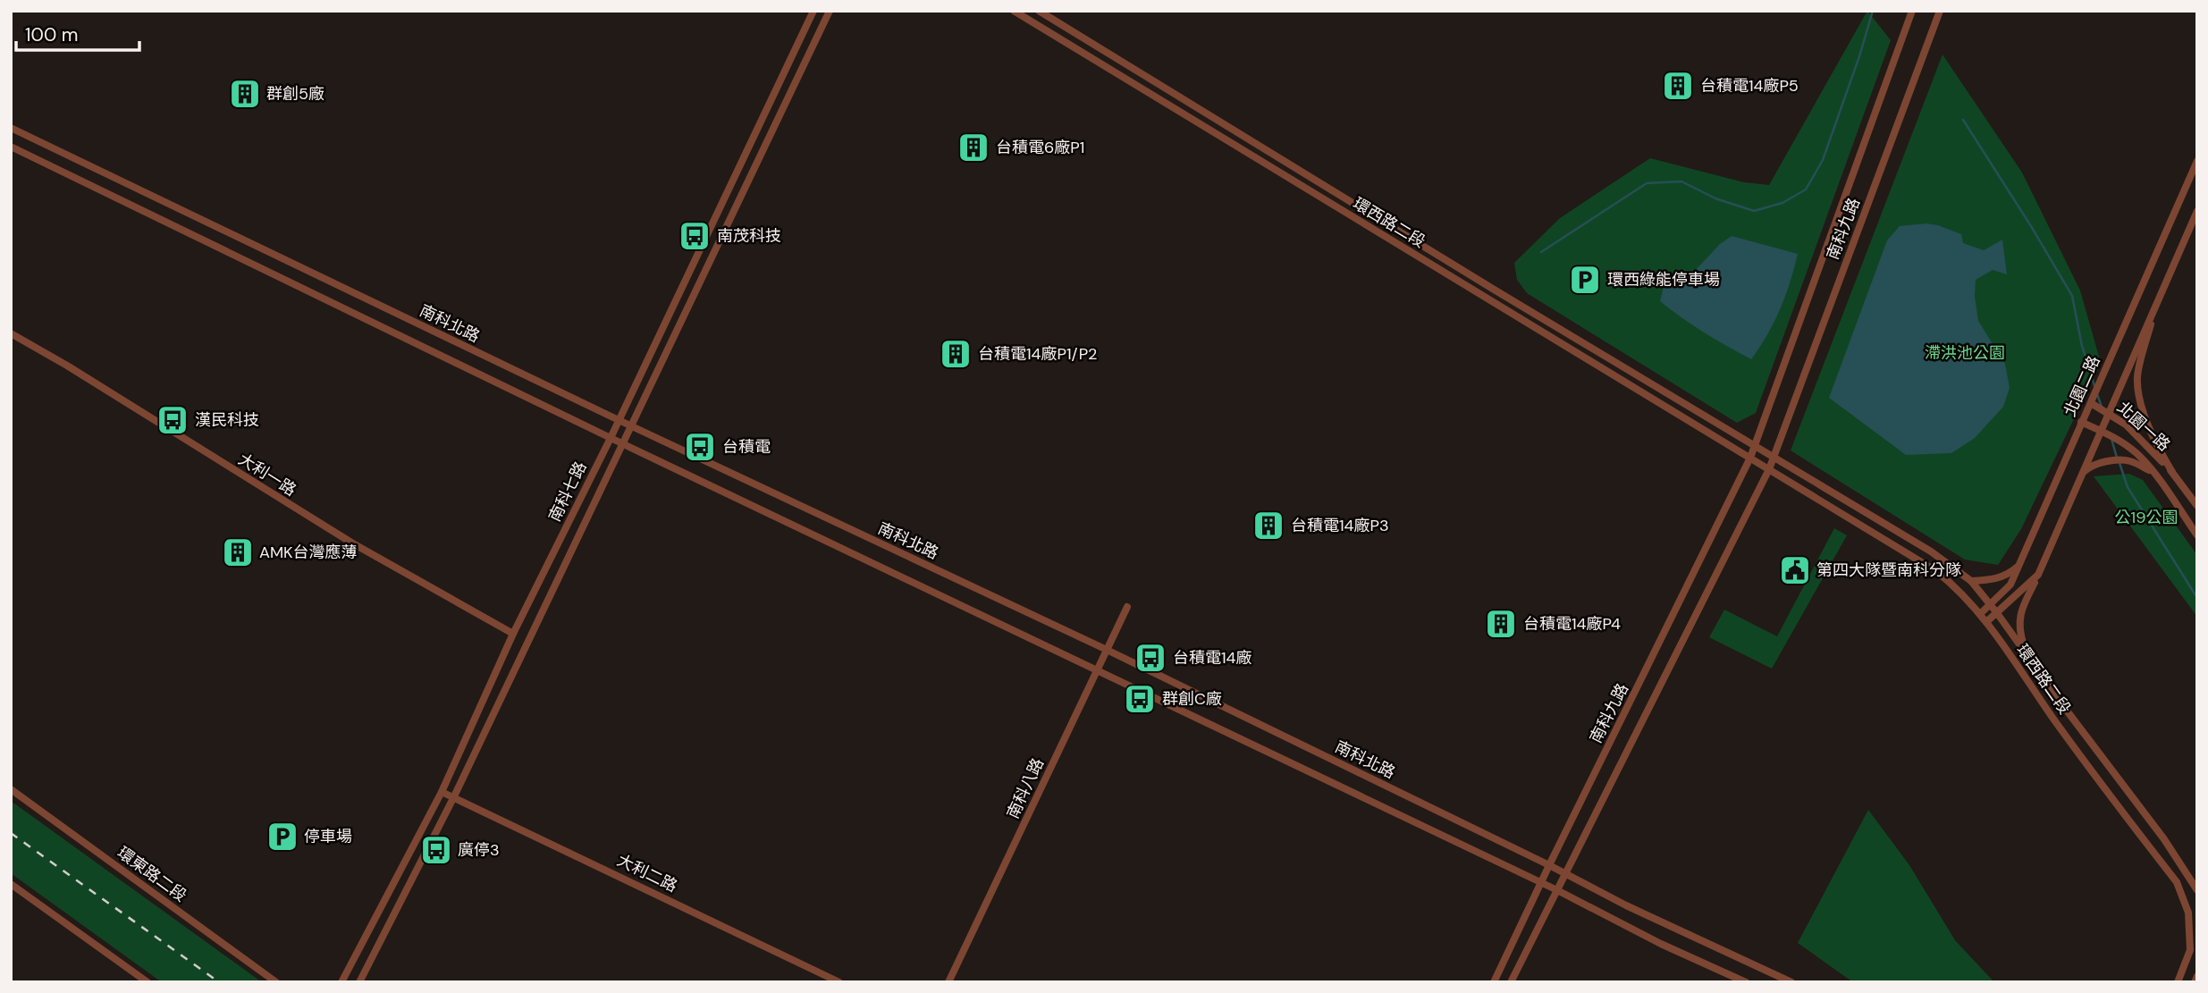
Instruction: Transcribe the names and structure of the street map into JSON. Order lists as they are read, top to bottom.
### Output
{
  "streets": {
    "street": [
      "環西路二段",
      "南科九路",
      "南科北路",
      "北園二路",
      "北園一路",
      "大利一路",
      "南科七路",
      "南科八路",
      "大利二路",
      "環東路二段"
    ]
  },
  "crossings": [
    ["環西路二段", "南科九路"],
    ["環西路二段", "北園二路"],
    ["南科九路", "南科北路"],
    ["南科北路", "南科七路"],
    ["南科北路", "南科八路"],
    ["北園二路", "北園一路"],
    ["大利一路", "南科七路"],
    ["南科七路", "大利二路"]
  ],
  "parks": ["滯洪池公園", "公19公園"],
  "places": {
    "building": [
      "台積電14廠P5",
      "群創5廠",
      "台積電6廠P1",
      "台積電14廠P1/P2",
      "台積電14廠P3",
      "AMK台灣應薄",
      "台積電14廠P4"
    ],
    "bus stop": [
      "南茂科技",
      "漢民科技",
      "台積電",
      "台積電14廠",
      "群創C廠",
      "廣停3"
    ],
    "parking": ["環西綠能停車場", "停車場"],
    "public building": ["第四大隊暨南科分隊"]
  },
  "scale_bar": "100 m"
}
